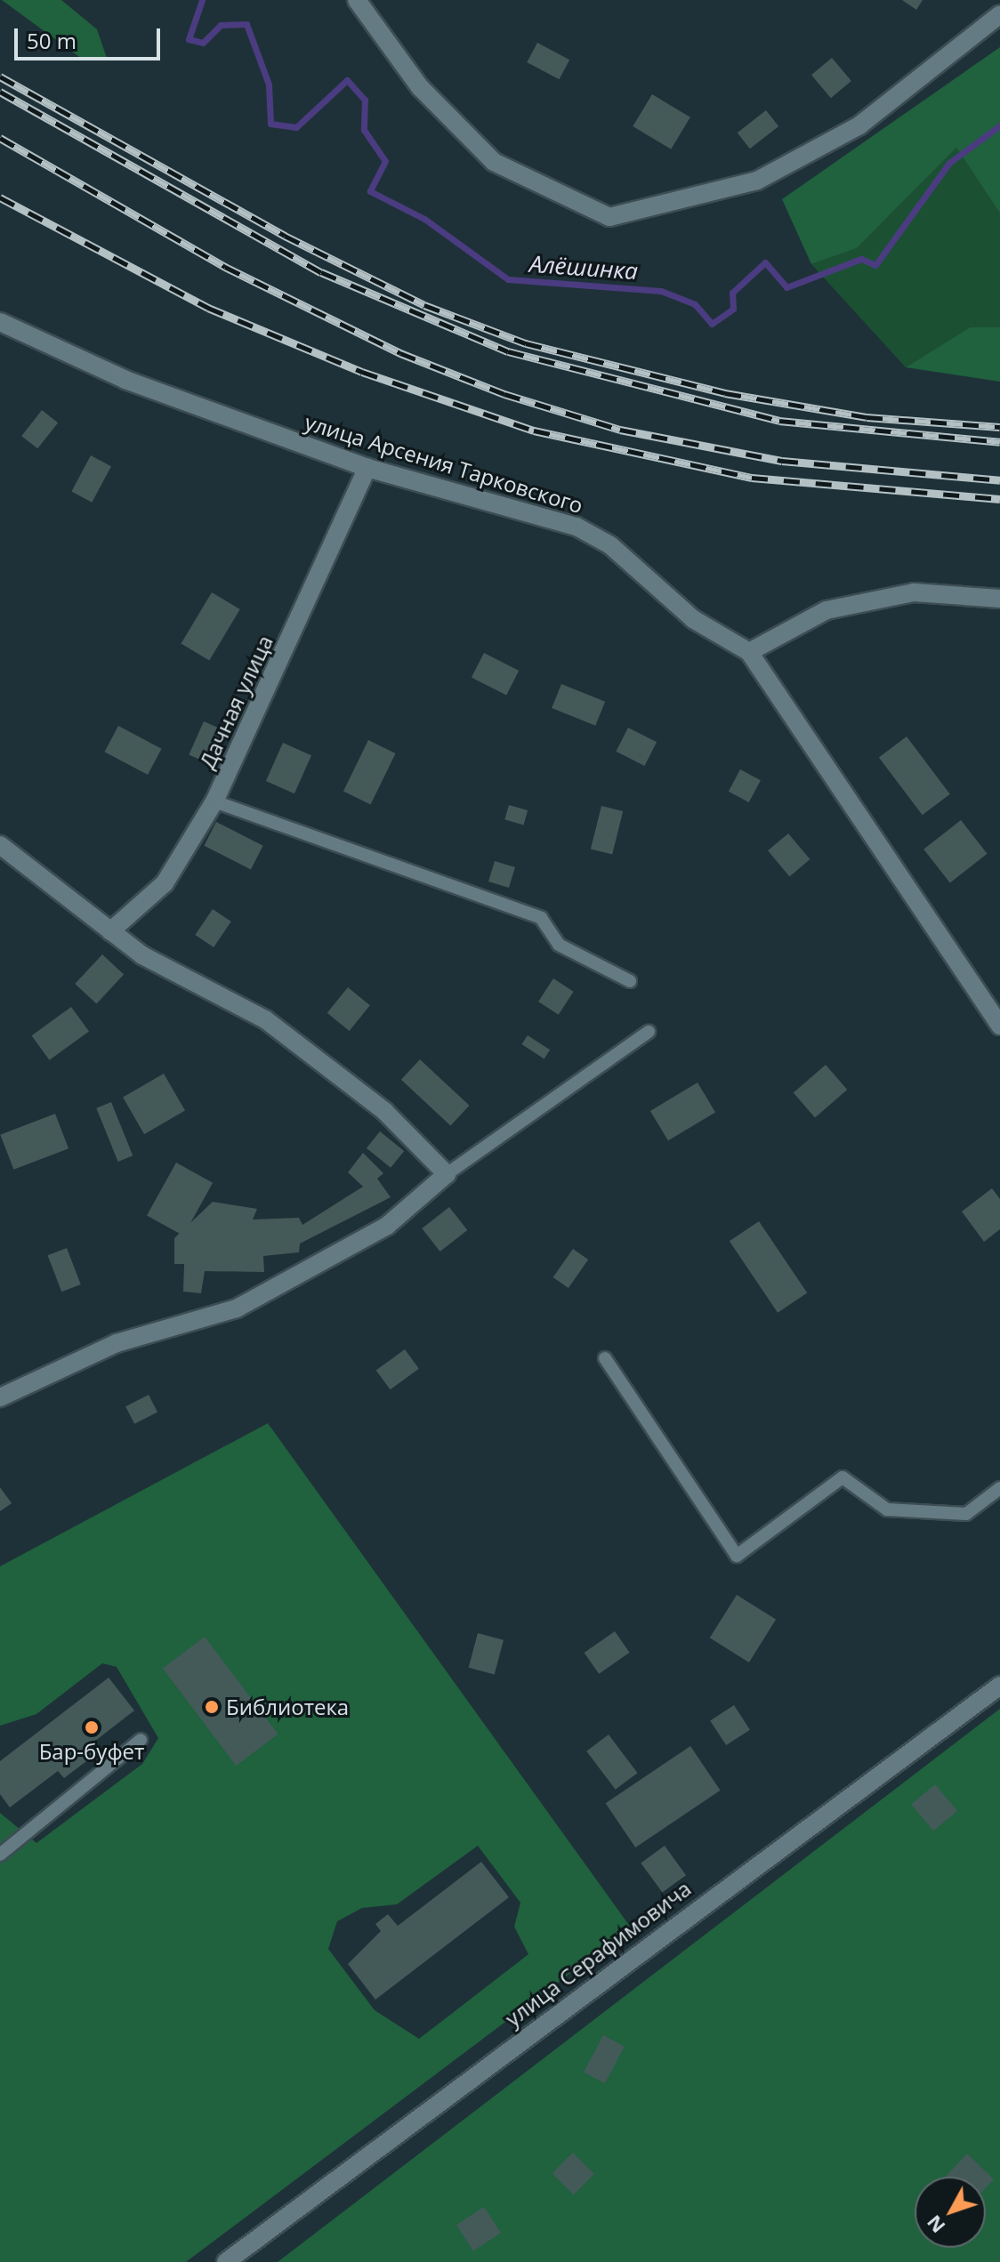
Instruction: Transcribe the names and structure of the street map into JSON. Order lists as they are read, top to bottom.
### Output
{
  "streets": {
    "street": ["улица Арсения Тарковского", "Дачная улица", "улица Серафимовича"]
  },
  "crossings": [
    ["улица Арсения Тарковского", "Дачная улица"]
  ],
  "water": ["Алёшинка"],
  "places": ["Библиотека", "Бар-буфет"],
  "scale_bar": "50 m",
  "north": "bottom left"
}
